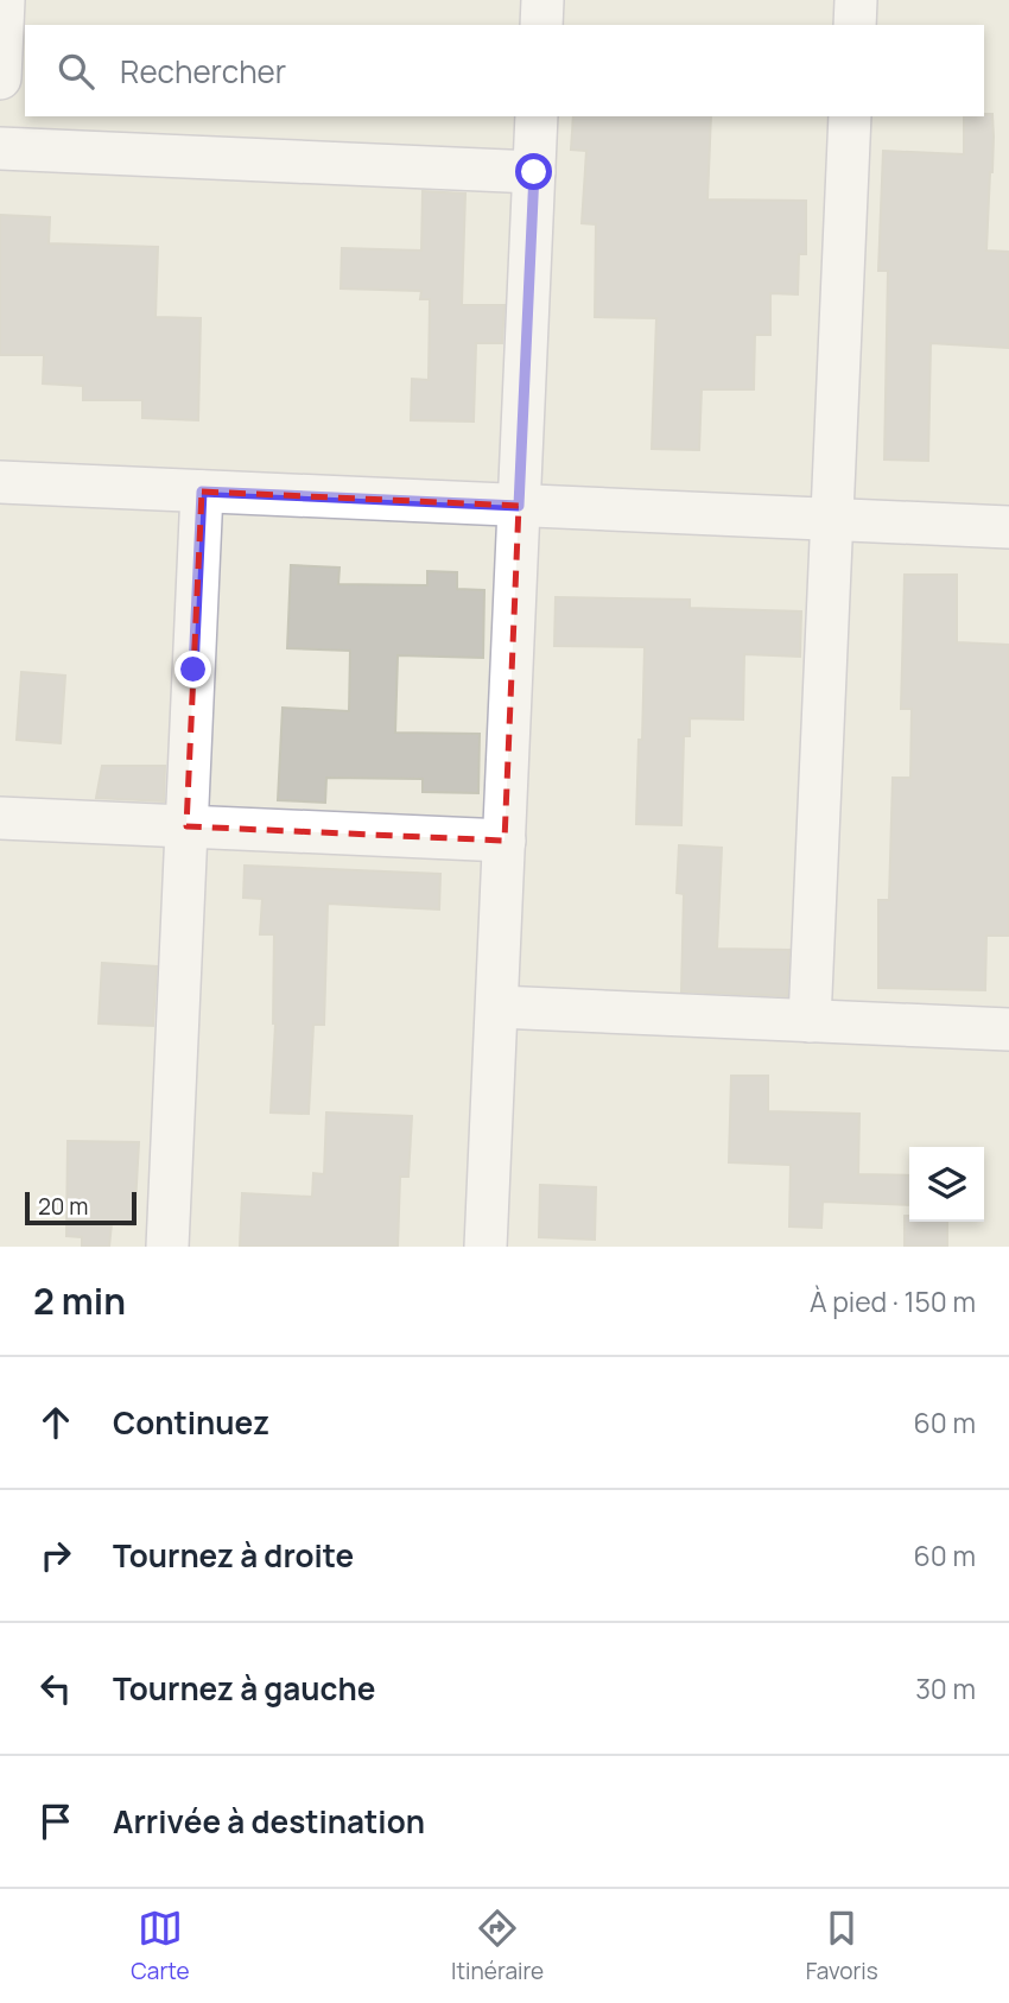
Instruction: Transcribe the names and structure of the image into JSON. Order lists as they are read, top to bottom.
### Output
{
  "scale_bar": "20 m",
  "page": {
    "search": "Rechercher",
    "scale": "20 m",
    "heading": ["2 min", "À pied · 150 m"],
    "list": [
      ["Continuez", "60 m"],
      ["Tournez à droite", "60 m"],
      ["Tournez à gauche", "30 m"],
      "Arrivée à destination"
    ],
    "nav": ["Carte", "Itinéraire", "Favoris"]
  }
}
